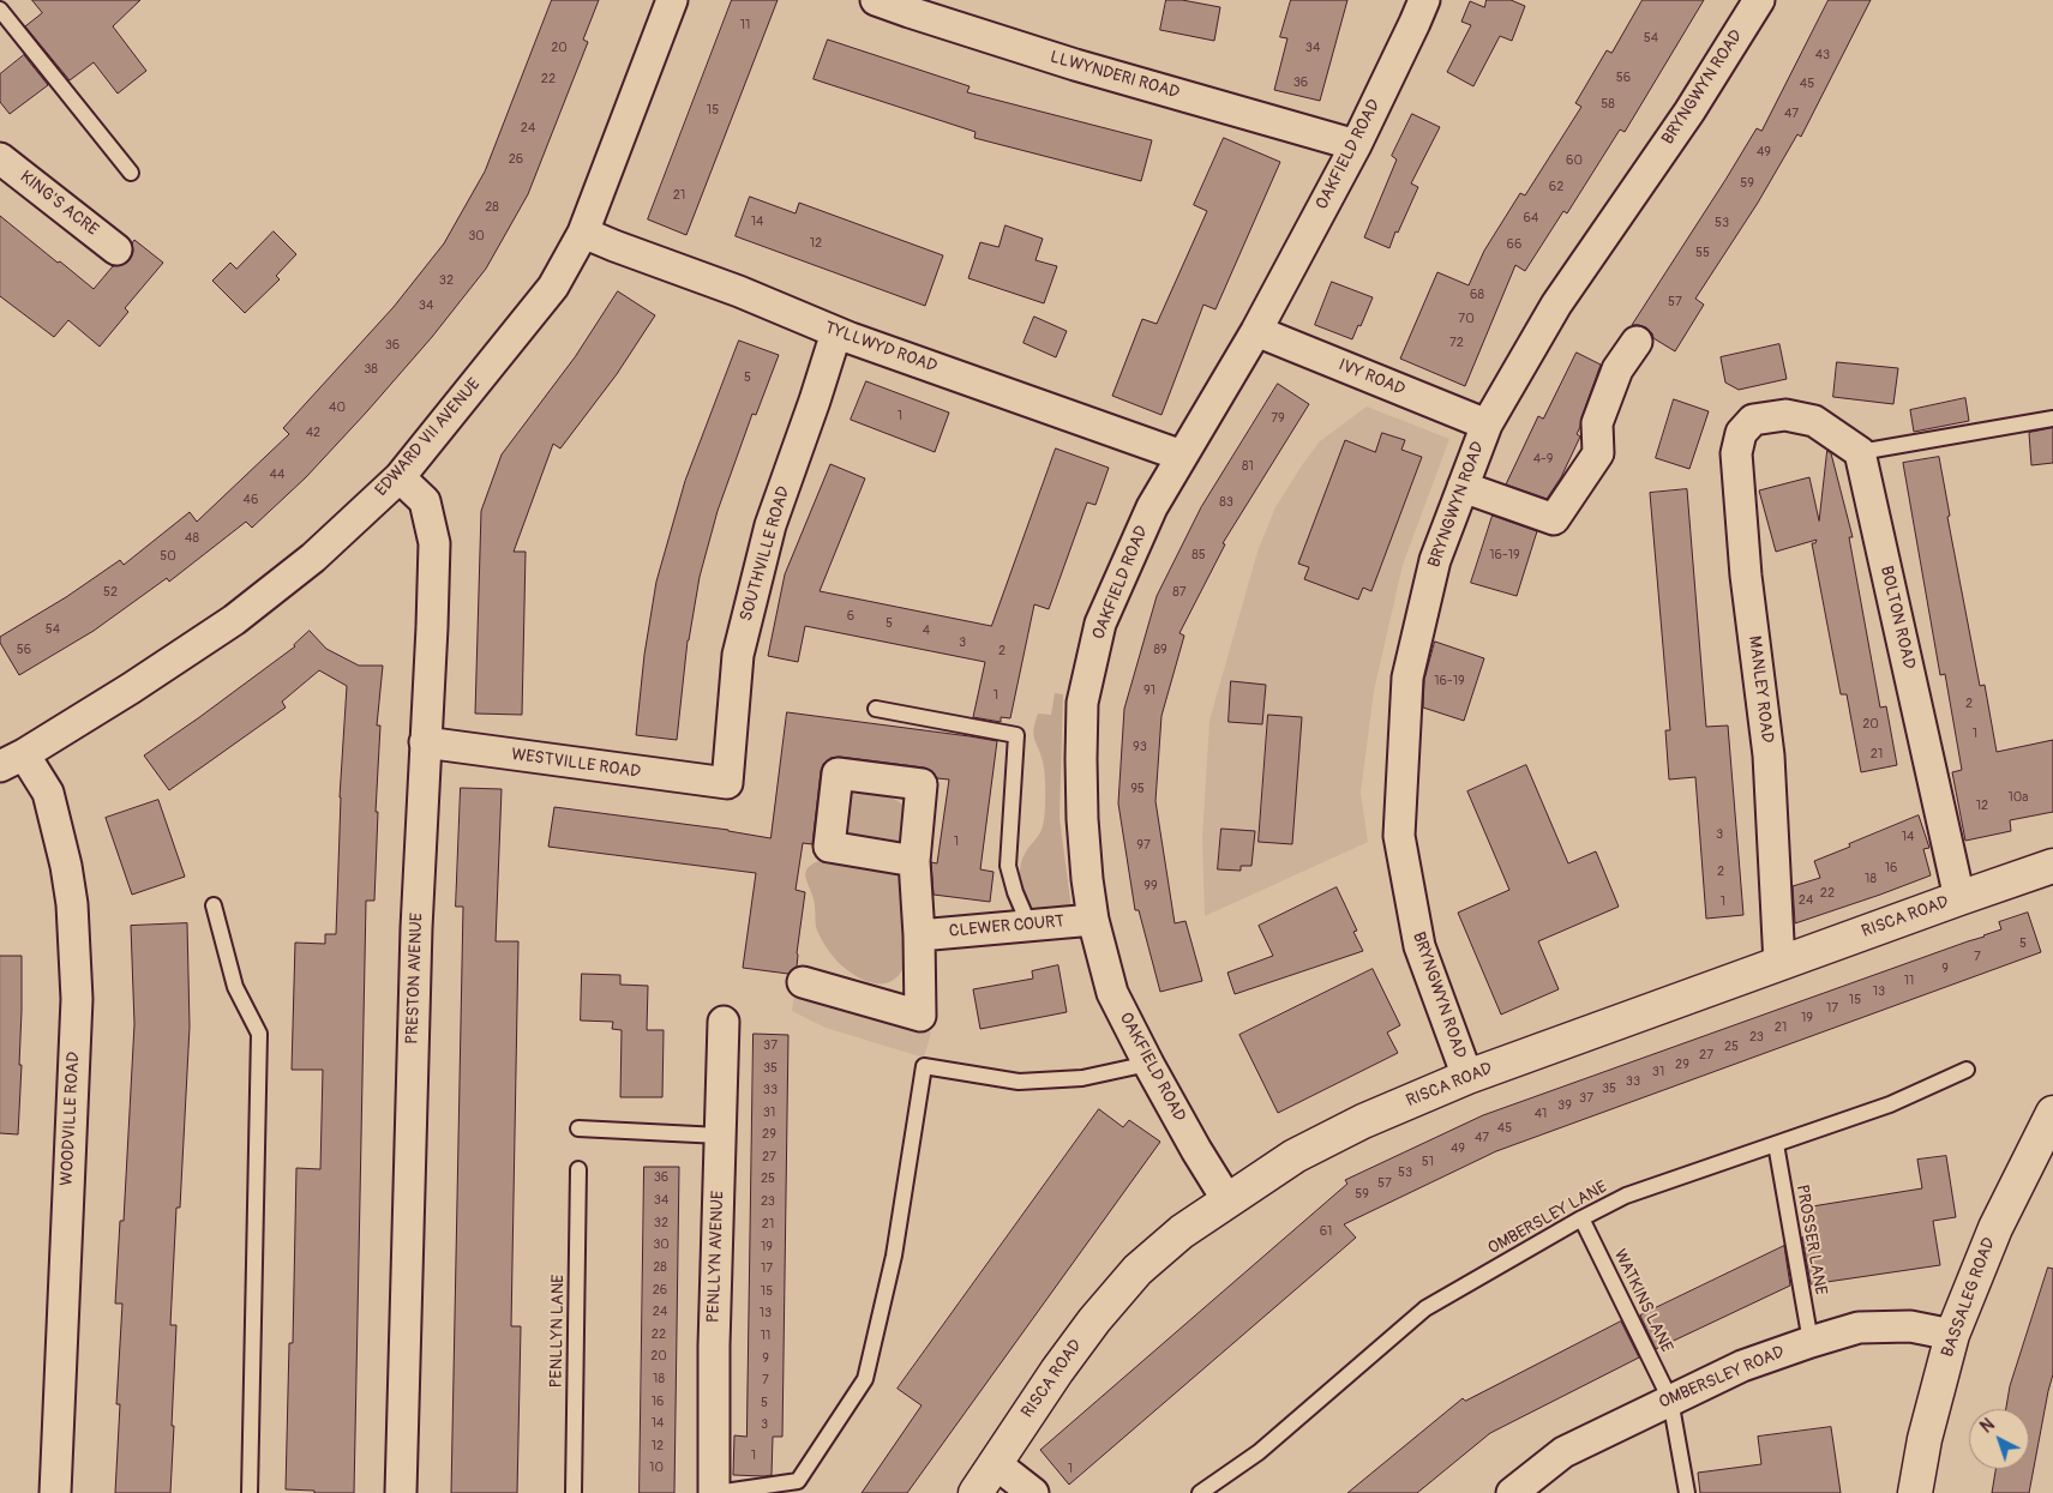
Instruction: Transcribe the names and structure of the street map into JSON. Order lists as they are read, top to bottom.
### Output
{
  "streets": {
    "main road": ["RISCA ROAD", "BASSALEG ROAD"],
    "street": [
      "LLWYNDERI ROAD",
      "BRYNGWYN ROAD",
      "OAKFIELD ROAD",
      "KING'S ACRE",
      "TYLLWYD ROAD",
      "IVY ROAD",
      "EDWARD VII AVENUE",
      "SOUTHVILLE ROAD",
      "BOLTON ROAD",
      "MANLEY ROAD",
      "WESTVILLE ROAD",
      "CLEWER COURT",
      "PRESTON AVENUE",
      "WOODVILLE ROAD",
      "PENLLYN AVENUE",
      "OMBERSLEY ROAD"
    ],
    "lane": [
      "OMBERSLEY LANE",
      "PROSSER LANE",
      "WATKINS LANE",
      "PENLLYN LANE"
    ]
  },
  "crossings": [
    ["LLWYNDERI ROAD", "OAKFIELD ROAD"],
    ["BRYNGWYN ROAD", "IVY ROAD"],
    ["BRYNGWYN ROAD", "RISCA ROAD"],
    ["OAKFIELD ROAD", "TYLLWYD ROAD"],
    ["OAKFIELD ROAD", "IVY ROAD"],
    ["OAKFIELD ROAD", "RISCA ROAD"],
    ["OAKFIELD ROAD", "CLEWER COURT"],
    ["TYLLWYD ROAD", "EDWARD VII AVENUE"],
    ["TYLLWYD ROAD", "SOUTHVILLE ROAD"],
    ["EDWARD VII AVENUE", "PRESTON AVENUE"],
    ["EDWARD VII AVENUE", "WOODVILLE ROAD"],
    ["SOUTHVILLE ROAD", "WESTVILLE ROAD"],
    ["BOLTON ROAD", "MANLEY ROAD"],
    ["BOLTON ROAD", "RISCA ROAD"],
    ["MANLEY ROAD", "RISCA ROAD"],
    ["WESTVILLE ROAD", "PRESTON AVENUE"],
    ["OMBERSLEY LANE", "PROSSER LANE"],
    ["OMBERSLEY LANE", "WATKINS LANE"],
    ["PROSSER LANE", "OMBERSLEY ROAD"],
    ["BASSALEG ROAD", "OMBERSLEY ROAD"],
    ["WATKINS LANE", "OMBERSLEY ROAD"]
  ],
  "house_numbers": [
    "11",
    "54",
    "20",
    "34",
    "43",
    "56",
    "22",
    "36",
    "45",
    "58",
    "15",
    "47",
    "24",
    "49",
    "26",
    "60",
    "59",
    "62",
    "21",
    "28",
    "64",
    "14",
    "53",
    "30",
    "12",
    "66",
    "55",
    "32",
    "68",
    "57",
    "34",
    "70",
    "72",
    "36",
    "38",
    "5",
    "40",
    "1",
    "79",
    "42",
    "4-9",
    "81",
    "44",
    "46",
    "83",
    "48",
    "85",
    "16-19",
    "50",
    "52",
    "87",
    "6",
    "5",
    "54",
    "4",
    "3",
    "56",
    "89",
    "2",
    "16-19",
    "91",
    "1",
    "2",
    "20",
    "1",
    "93",
    "21",
    "95",
    "10a",
    "12",
    "3",
    "14",
    "1",
    "97",
    "16",
    "2",
    "18",
    "99",
    "22",
    "24",
    "1",
    "5",
    "7",
    "9",
    "11",
    "13",
    "15",
    "17",
    "19",
    "21",
    "23",
    "37",
    "25",
    "27",
    "29",
    "35",
    "31",
    "33",
    "35",
    "33",
    "37",
    "39",
    "31",
    "41",
    "45",
    "29",
    "47",
    "49",
    "27",
    "51",
    "53",
    "36",
    "25",
    "57",
    "59",
    "34",
    "23",
    "32",
    "21",
    "61",
    "30",
    "19",
    "28",
    "17",
    "26",
    "15",
    "24",
    "13",
    "22",
    "11",
    "20",
    "9",
    "18",
    "7",
    "16",
    "5",
    "14",
    "3",
    "12",
    "1",
    "10",
    "1"
  ],
  "north": "top left"
}
